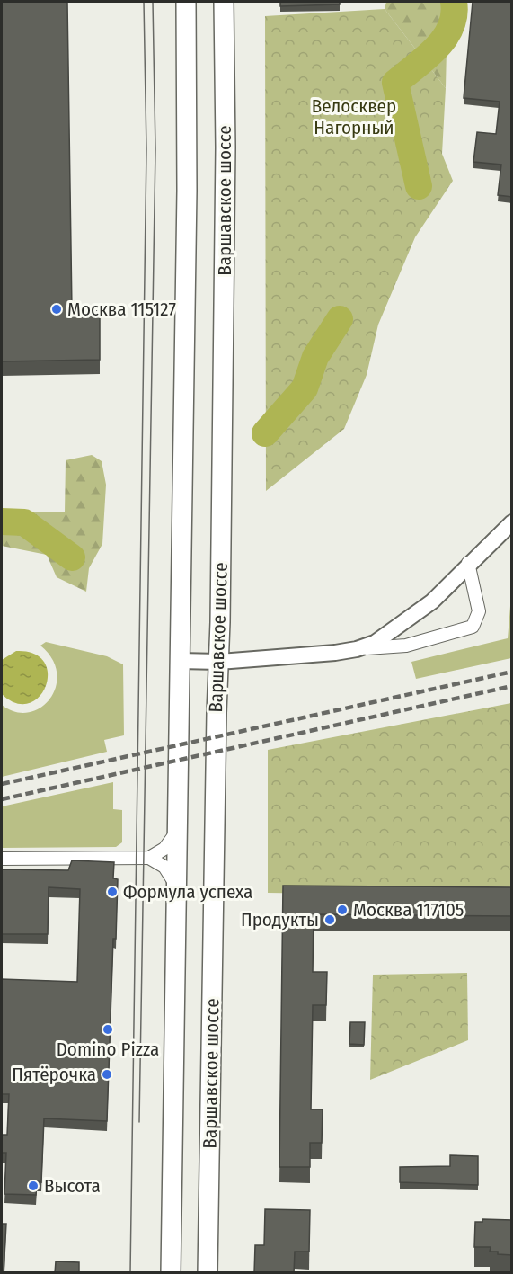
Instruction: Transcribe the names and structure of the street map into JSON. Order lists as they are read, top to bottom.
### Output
{
  "streets": {
    "main road": ["Варшавское шоссе"]
  },
  "parks": ["Велосквер Нагорный"],
  "places": [
    "Москва 115127",
    "Формула успеха",
    "Москва 117105",
    "Продукты",
    "Domino Pizza",
    "Пятёрочка",
    "Высота"
  ]
}
